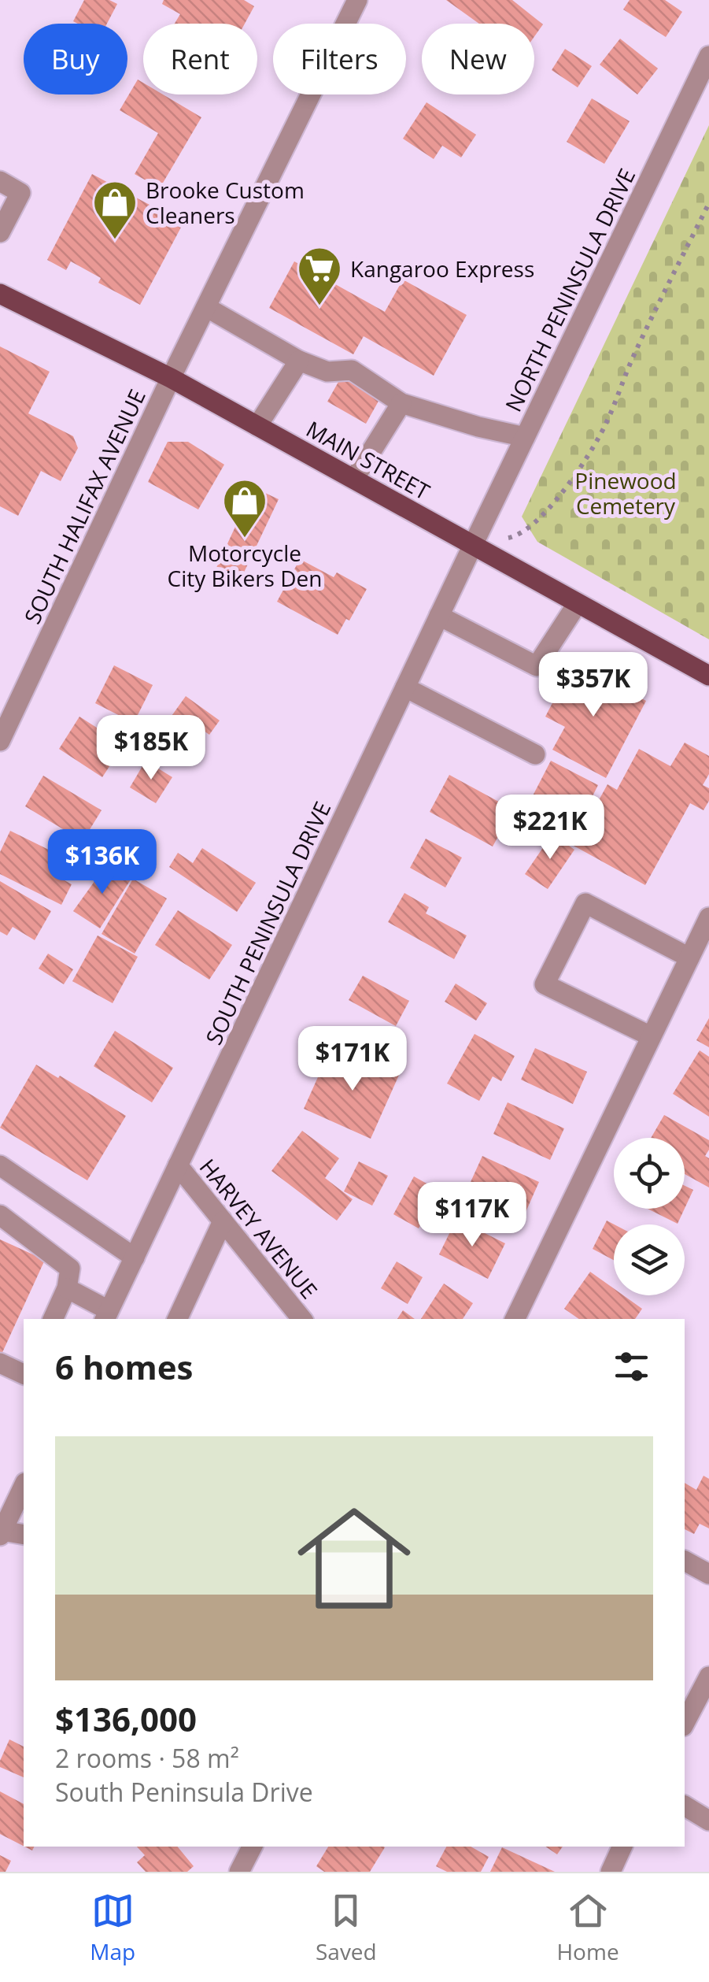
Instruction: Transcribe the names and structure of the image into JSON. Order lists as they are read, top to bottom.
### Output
{
  "streets": {
    "main road": ["MAIN STREET"],
    "street": [
      "NORTH PENINSULA DRIVE",
      "SOUTH HALIFAX AVENUE",
      "SOUTH PENINSULA DRIVE",
      "HARVEY AVENUE"
    ]
  },
  "crossings": [
    ["NORTH PENINSULA DRIVE", "MAIN STREET"],
    ["NORTH PENINSULA DRIVE", "SOUTH PENINSULA DRIVE"],
    ["MAIN STREET", "SOUTH HALIFAX AVENUE"],
    ["MAIN STREET", "SOUTH PENINSULA DRIVE"],
    ["SOUTH PENINSULA DRIVE", "HARVEY AVENUE"]
  ],
  "parks": ["Pinewood Cemetery"],
  "places": {
    "shop": ["Brooke Custom Cleaners", "Motorcycle City Bikers Den"],
    "supermarket": ["Kangaroo Express"]
  },
  "page": {
    "chip": [
      "Buy",
      "Rent",
      "Filters",
      "New"
    ],
    "price": [
      "$357K",
      "$185K",
      "$221K",
      "$136K",
      "$171K",
      "$117K"
    ],
    "heading": "6 homes",
    "list": [
      {
        "name": "$136,000",
        "note": "2 rooms · 58 m² · South Peninsula Drive"
      }
    ],
    "tabs": ["Map", "Saved", "Home"]
  }
}
